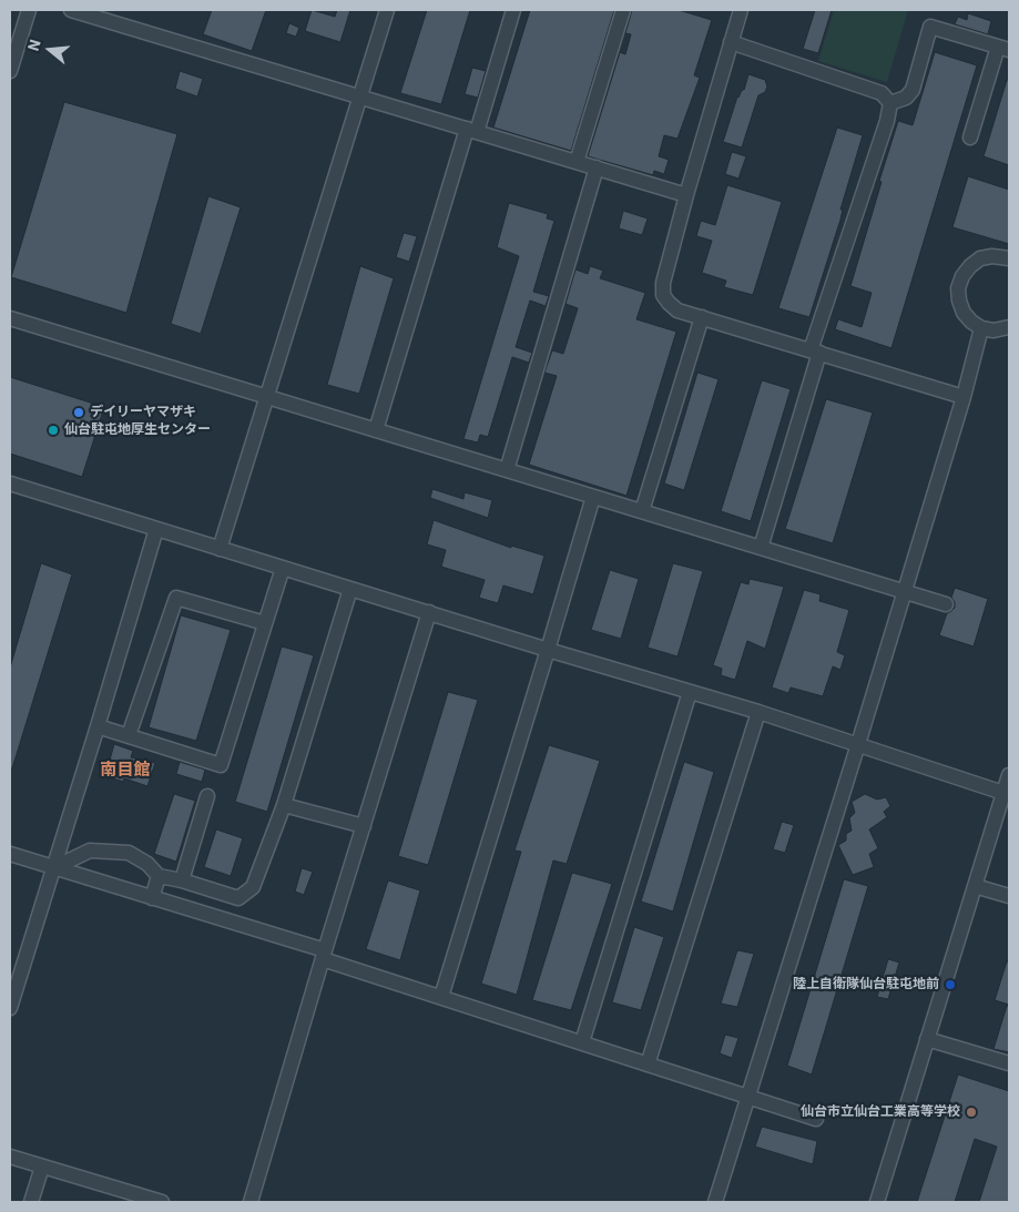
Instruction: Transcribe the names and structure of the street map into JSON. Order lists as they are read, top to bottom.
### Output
{
  "districts": ["南目館"],
  "places": [
    "デイリーヤマザキ",
    "仙台駐屯地厚生センター",
    "陸上自衛隊仙台駐屯地前",
    "仙台市立仙台工業高等学校"
  ],
  "north": "left"
}
